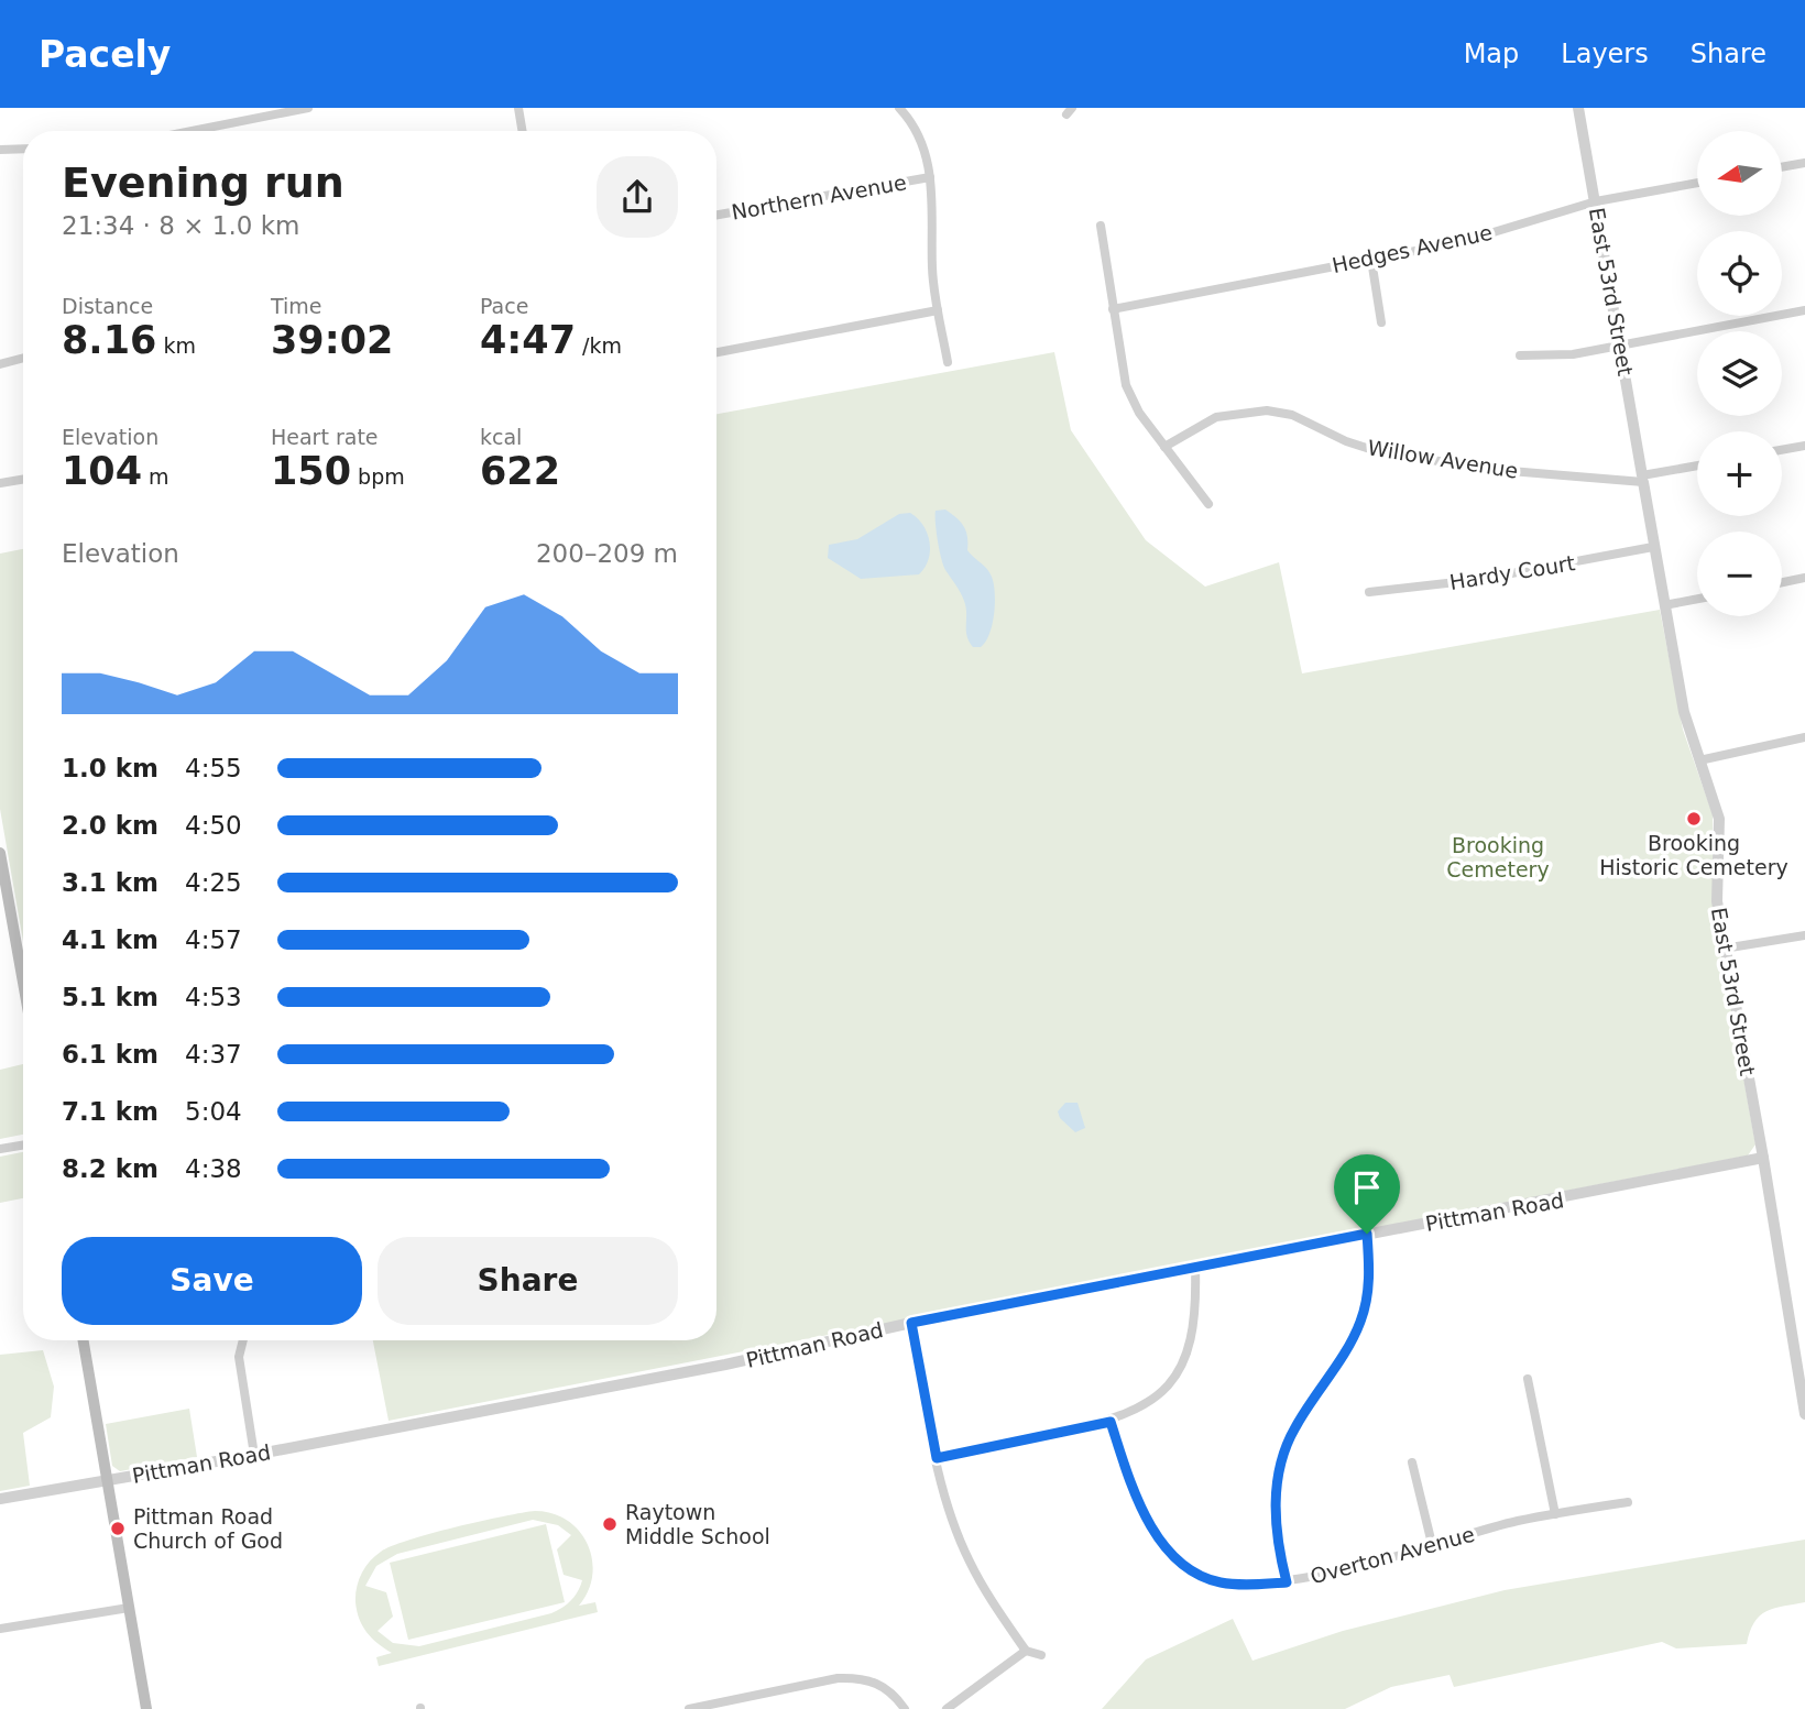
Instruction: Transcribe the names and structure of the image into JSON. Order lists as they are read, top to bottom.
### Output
{
  "streets": {
    "street": [
      "Northern Avenue",
      "Hedges Avenue",
      "East 53rd Street",
      "Willow Avenue",
      "Hardy Court",
      "Pittman Road",
      "Overton Avenue"
    ]
  },
  "crossings": [
    ["Hedges Avenue", "East 53rd Street"],
    ["East 53rd Street", "Willow Avenue"],
    ["East 53rd Street", "Hardy Court"],
    ["East 53rd Street", "Pittman Road"]
  ],
  "parks": ["Brooking Cemetery"],
  "places": ["Brooking Historic Cemetery", "Raytown Middle School", "Pittman Road Church of God"],
  "north": "left",
  "page": {
    "header": "Pacely",
    "nav": ["Map", "Layers", "Share"],
    "map_buttons": ["+", "−"],
    "heading": ["Evening run", "21:34 · 8 × 1.0 km"],
    "stats": [
      ["Distance", "8.16 km"],
      ["Time", "39:02"],
      ["Pace", "4:47 /km"],
      ["Elevation", "104 m"],
      ["Heart rate", "150 bpm"],
      ["kcal", "622"]
    ],
    "chart": ["Elevation", "200–209 m"],
    "list": [
      {
        "name": "1.0 km",
        "note": "4:55"
      },
      {
        "name": "2.0 km",
        "note": "4:50"
      },
      {
        "name": "3.1 km",
        "note": "4:25"
      },
      {
        "name": "4.1 km",
        "note": "4:57"
      },
      {
        "name": "5.1 km",
        "note": "4:53"
      },
      {
        "name": "6.1 km",
        "note": "4:37"
      },
      {
        "name": "7.1 km",
        "note": "5:04"
      },
      {
        "name": "8.2 km",
        "note": "4:38"
      }
    ],
    "buttons": ["Save", "Share"]
  }
}
